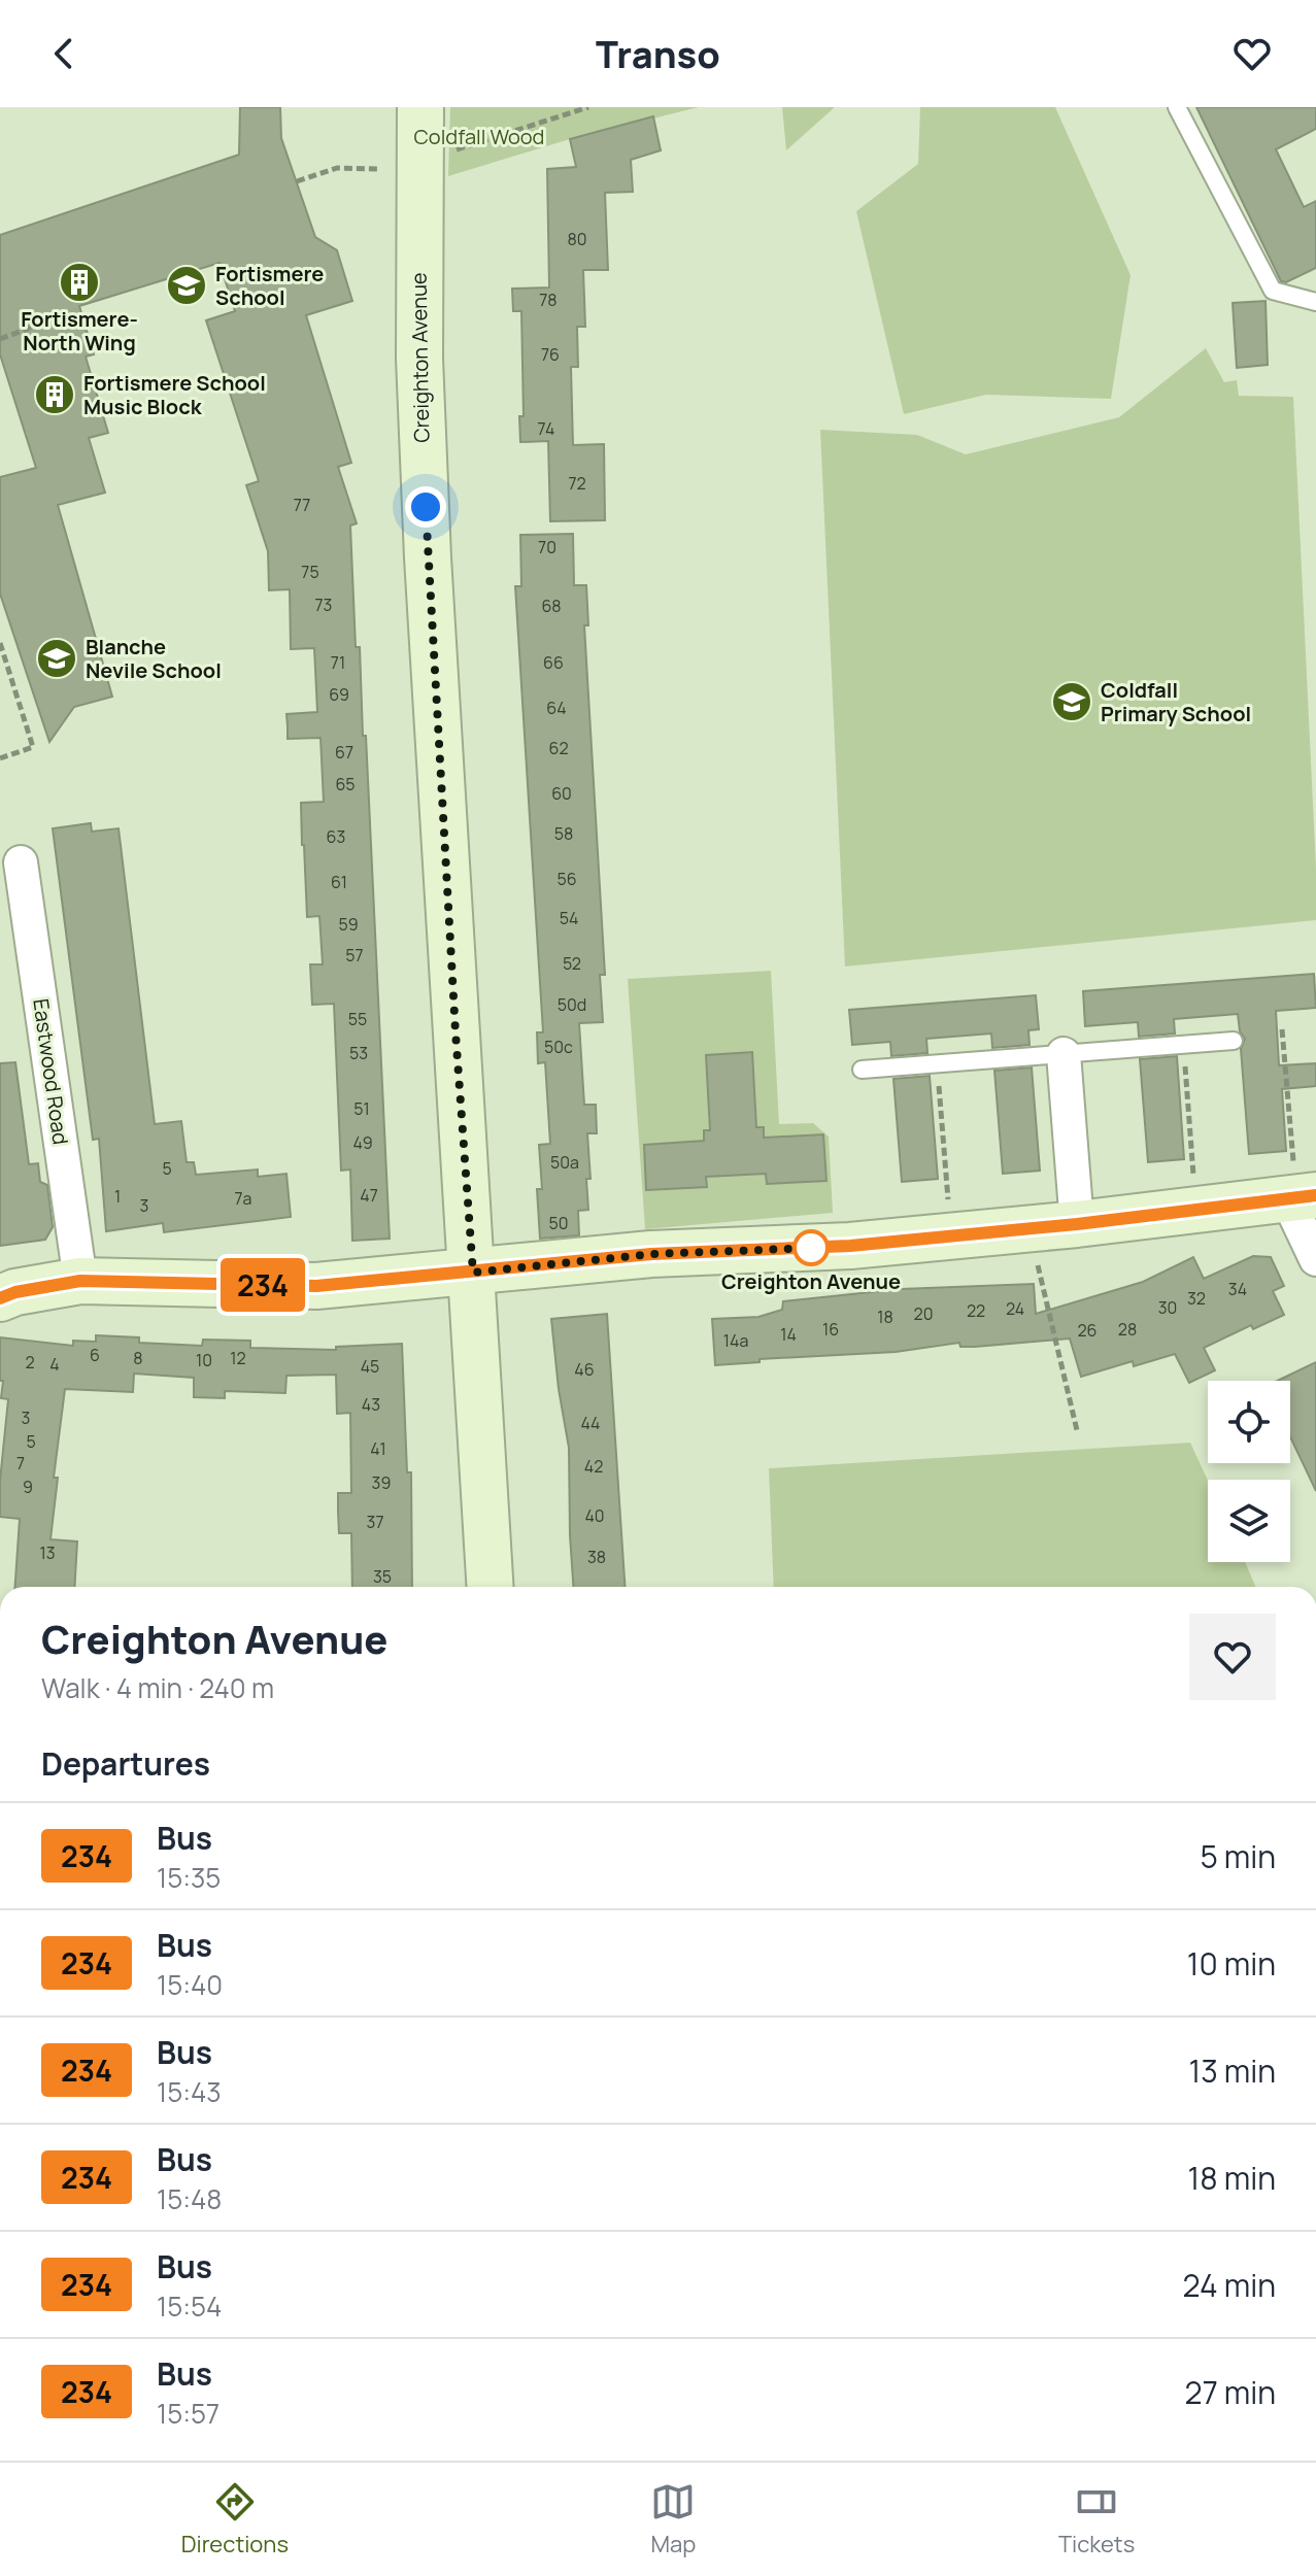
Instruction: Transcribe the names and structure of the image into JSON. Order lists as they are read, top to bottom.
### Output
{
  "streets": {
    "street": ["Creighton Avenue", "Eastwood Road"]
  },
  "parks": ["Coldfall Wood"],
  "places": {
    "building": ["Fortismere- North Wing", "Fortismere School Music Block"],
    "school or university": ["Fortismere School", "Blanche Nevile School", "Coldfall Primary School"],
    "other": ["Creighton Avenue"]
  },
  "lines": ["bus line 234"],
  "house_numbers": [
    "80",
    "78",
    "76",
    "74",
    "72",
    "77",
    "70",
    "75",
    "73",
    "68",
    "71",
    "66",
    "69",
    "64",
    "62",
    "67",
    "65",
    "60",
    "58",
    "63",
    "56",
    "61",
    "54",
    "59",
    "57",
    "52",
    "50d",
    "55",
    "50c",
    "53",
    "51",
    "49",
    "50a",
    "5",
    "47",
    "1",
    "7a",
    "3",
    "50",
    "34",
    "32",
    "30",
    "24",
    "22",
    "20",
    "18",
    "16",
    "28",
    "26",
    "14",
    "14a",
    "6",
    "8",
    "12",
    "10",
    "2",
    "4",
    "45",
    "46",
    "43",
    "3",
    "44",
    "5",
    "41",
    "7",
    "42",
    "39",
    "9",
    "40",
    "37",
    "13",
    "38",
    "35"
  ],
  "page": {
    "header": "Transo",
    "on_map": "234",
    "heading": [
      ["Creighton Avenue", "Walk · 4 min · 240 m"],
      "Departures"
    ],
    "list": [
      {
        "mark": "234",
        "name": "Bus",
        "note": "15:35",
        "value": "5 min"
      },
      {
        "mark": "234",
        "name": "Bus",
        "note": "15:40",
        "value": "10 min"
      },
      {
        "mark": "234",
        "name": "Bus",
        "note": "15:43",
        "value": "13 min"
      },
      {
        "mark": "234",
        "name": "Bus",
        "note": "15:48",
        "value": "18 min"
      },
      {
        "mark": "234",
        "name": "Bus",
        "note": "15:54",
        "value": "24 min"
      },
      {
        "mark": "234",
        "name": "Bus",
        "note": "15:57",
        "value": "27 min"
      }
    ],
    "tabs": ["Directions", "Map", "Tickets"]
  }
}
